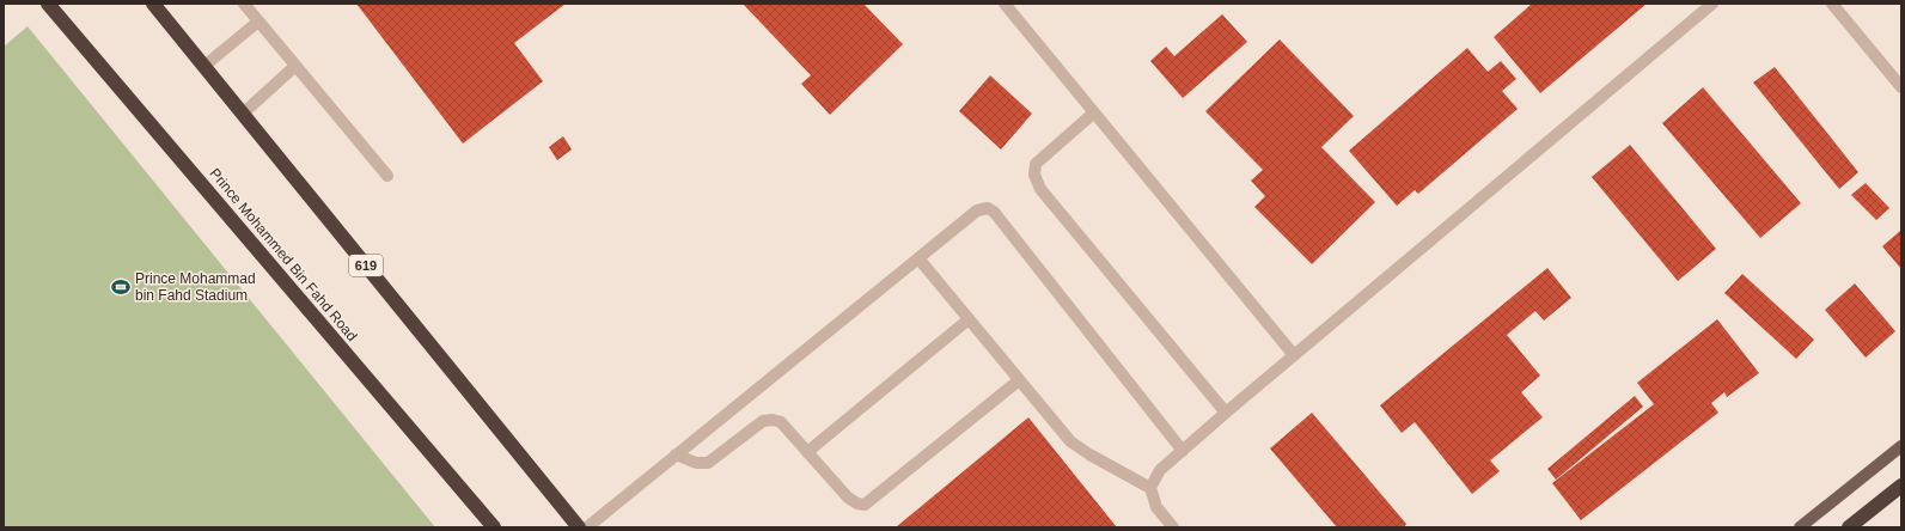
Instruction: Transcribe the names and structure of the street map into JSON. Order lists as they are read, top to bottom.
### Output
{
  "streets": {
    "highway": ["Prince Mohammed Bin Fahd Road", "619"]
  },
  "places": {
    "sports": ["Prince Mohammad bin Fahd Stadium"]
  }
}
